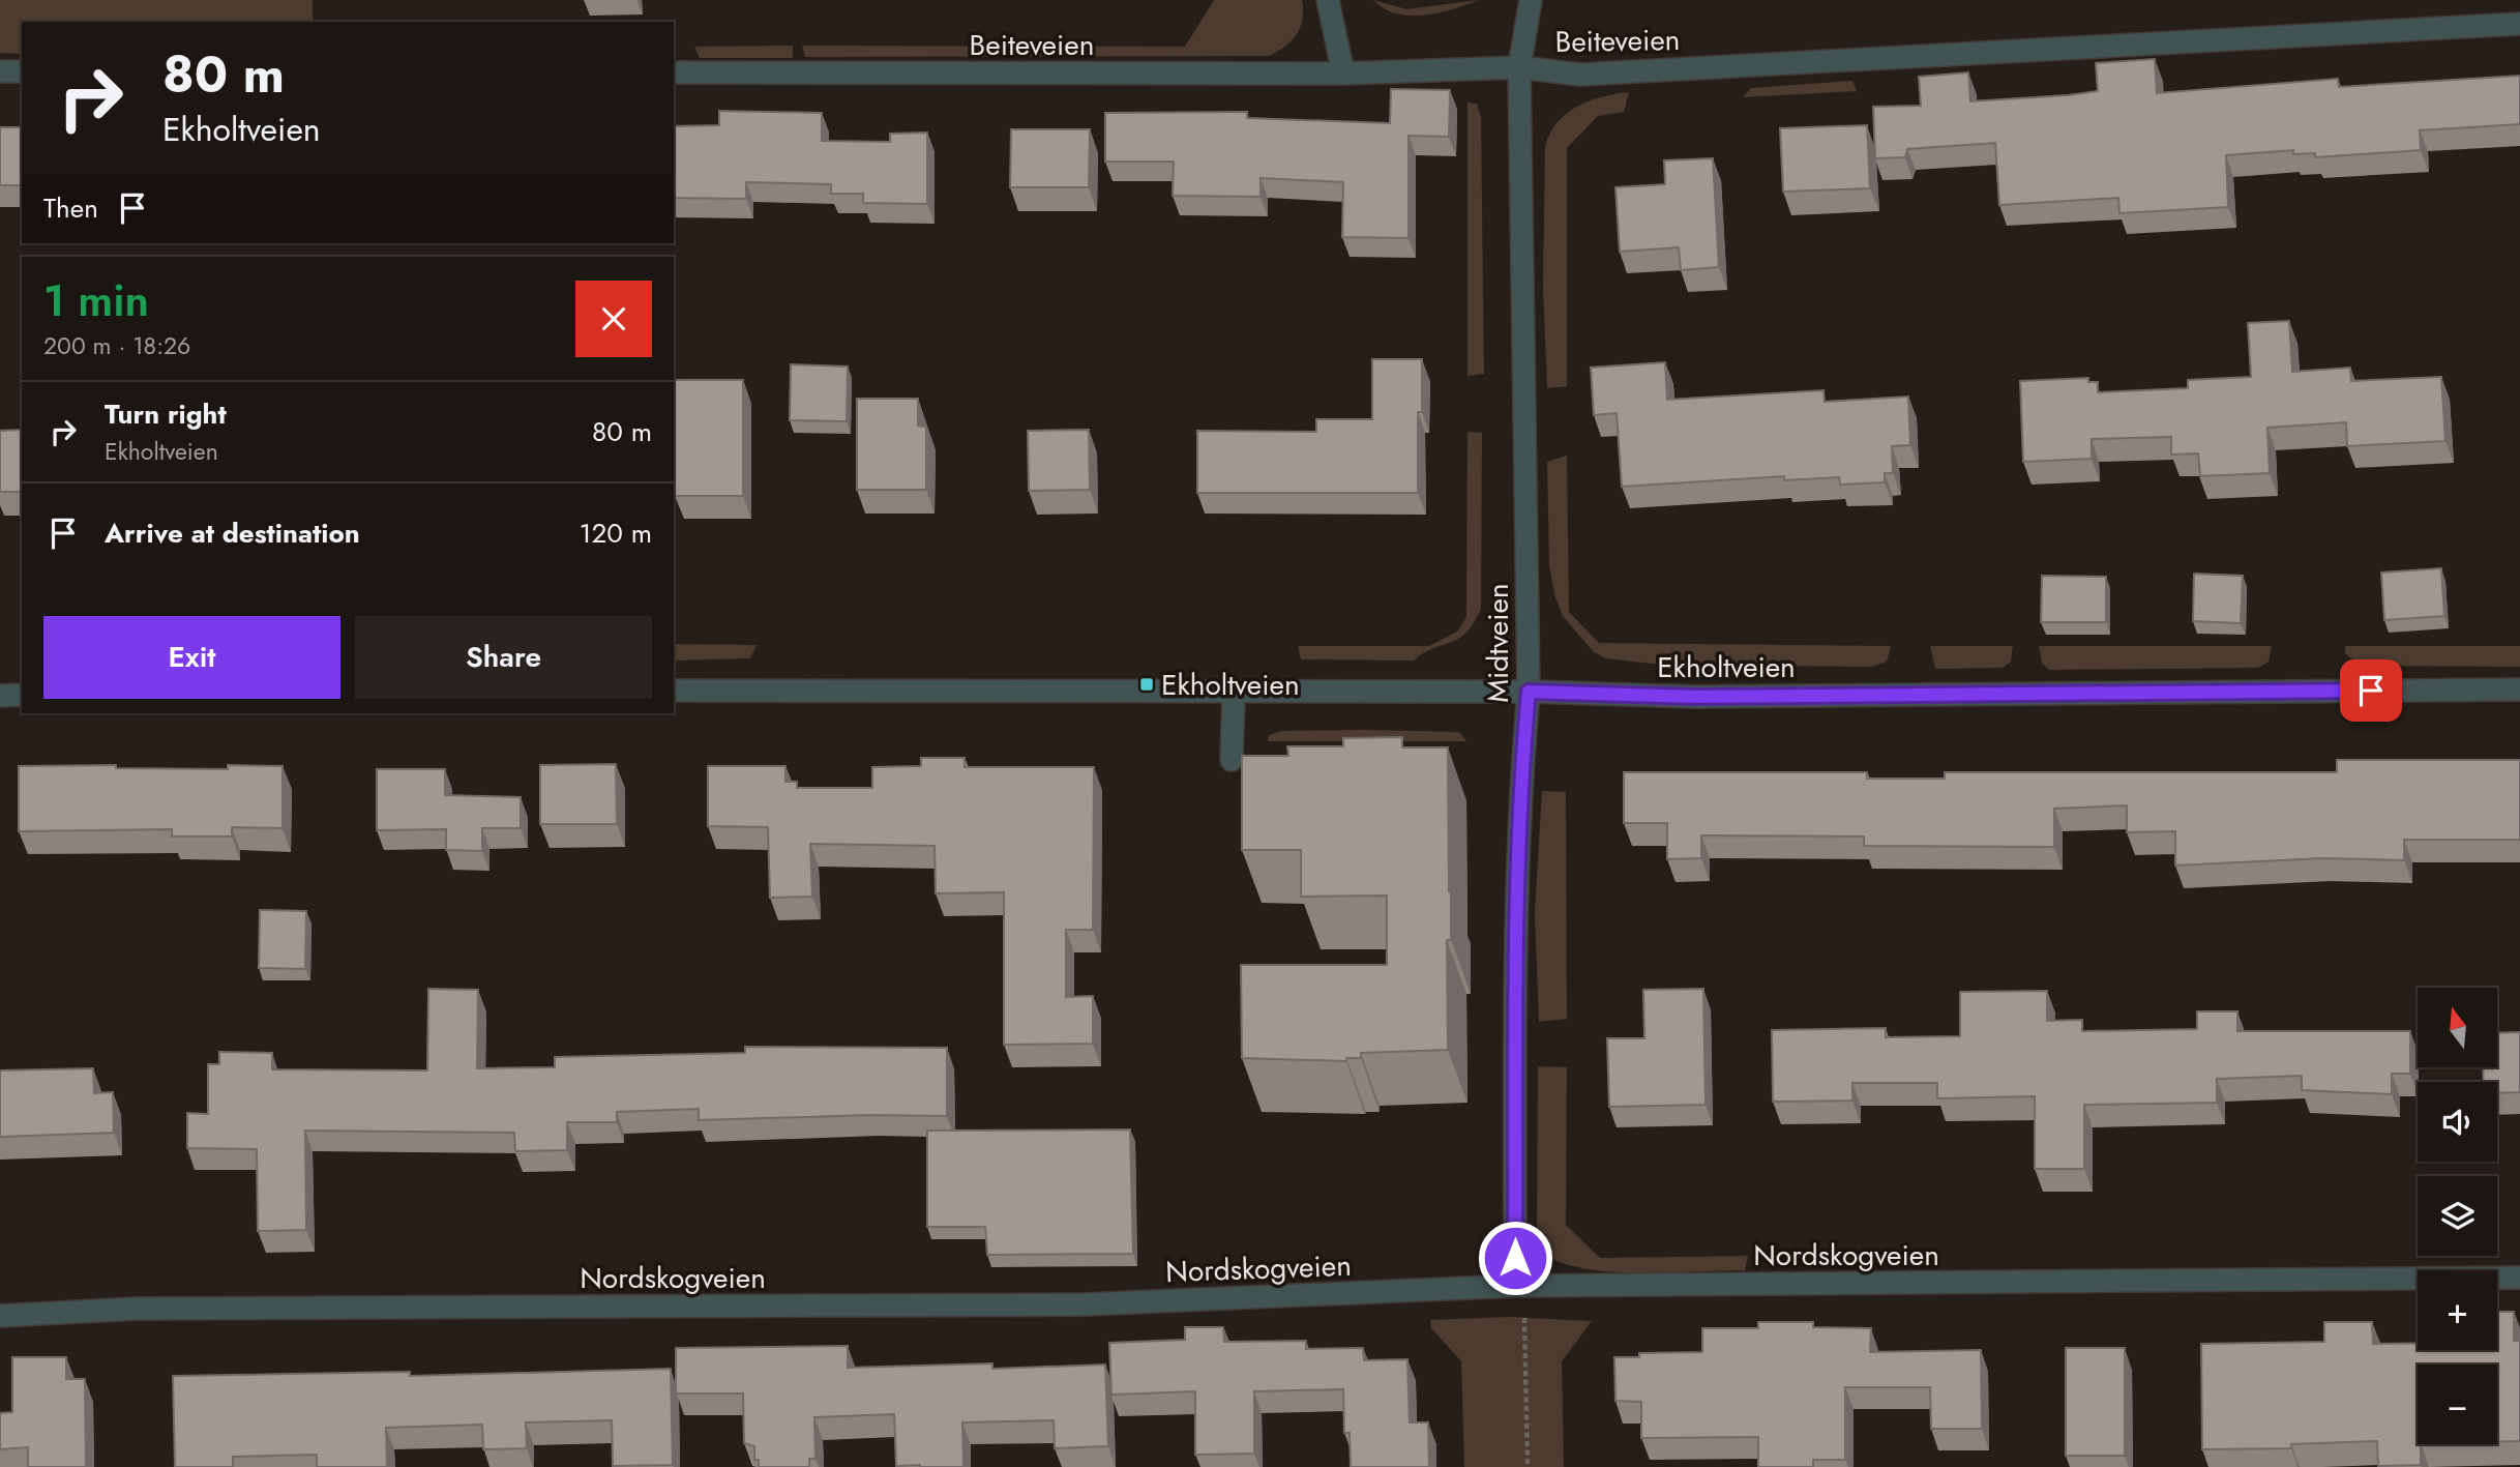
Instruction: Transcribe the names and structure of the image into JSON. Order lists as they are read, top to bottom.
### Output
{
  "streets": {
    "street": [
      "Beiteveien",
      "Midtveien",
      "Ekholtveien",
      "Nordskogveien"
    ]
  },
  "crossings": [
    ["Beiteveien", "Midtveien"],
    ["Midtveien", "Ekholtveien"],
    ["Midtveien", "Nordskogveien"]
  ],
  "places": {
    "transit": ["Ekholtveien"]
  },
  "north": "top",
  "page": {
    "turn": ["80 m", "Ekholtveien"],
    "then": "Then",
    "heading": ["1 min", "200 m · 18:26"],
    "list": [
      {
        "name": "Turn right",
        "note": "Ekholtveien",
        "value": "80 m"
      },
      {
        "name": "Arrive at destination",
        "value": "120 m"
      }
    ],
    "buttons": ["Exit", "Share"],
    "map_buttons": ["+", "−"]
  }
}
